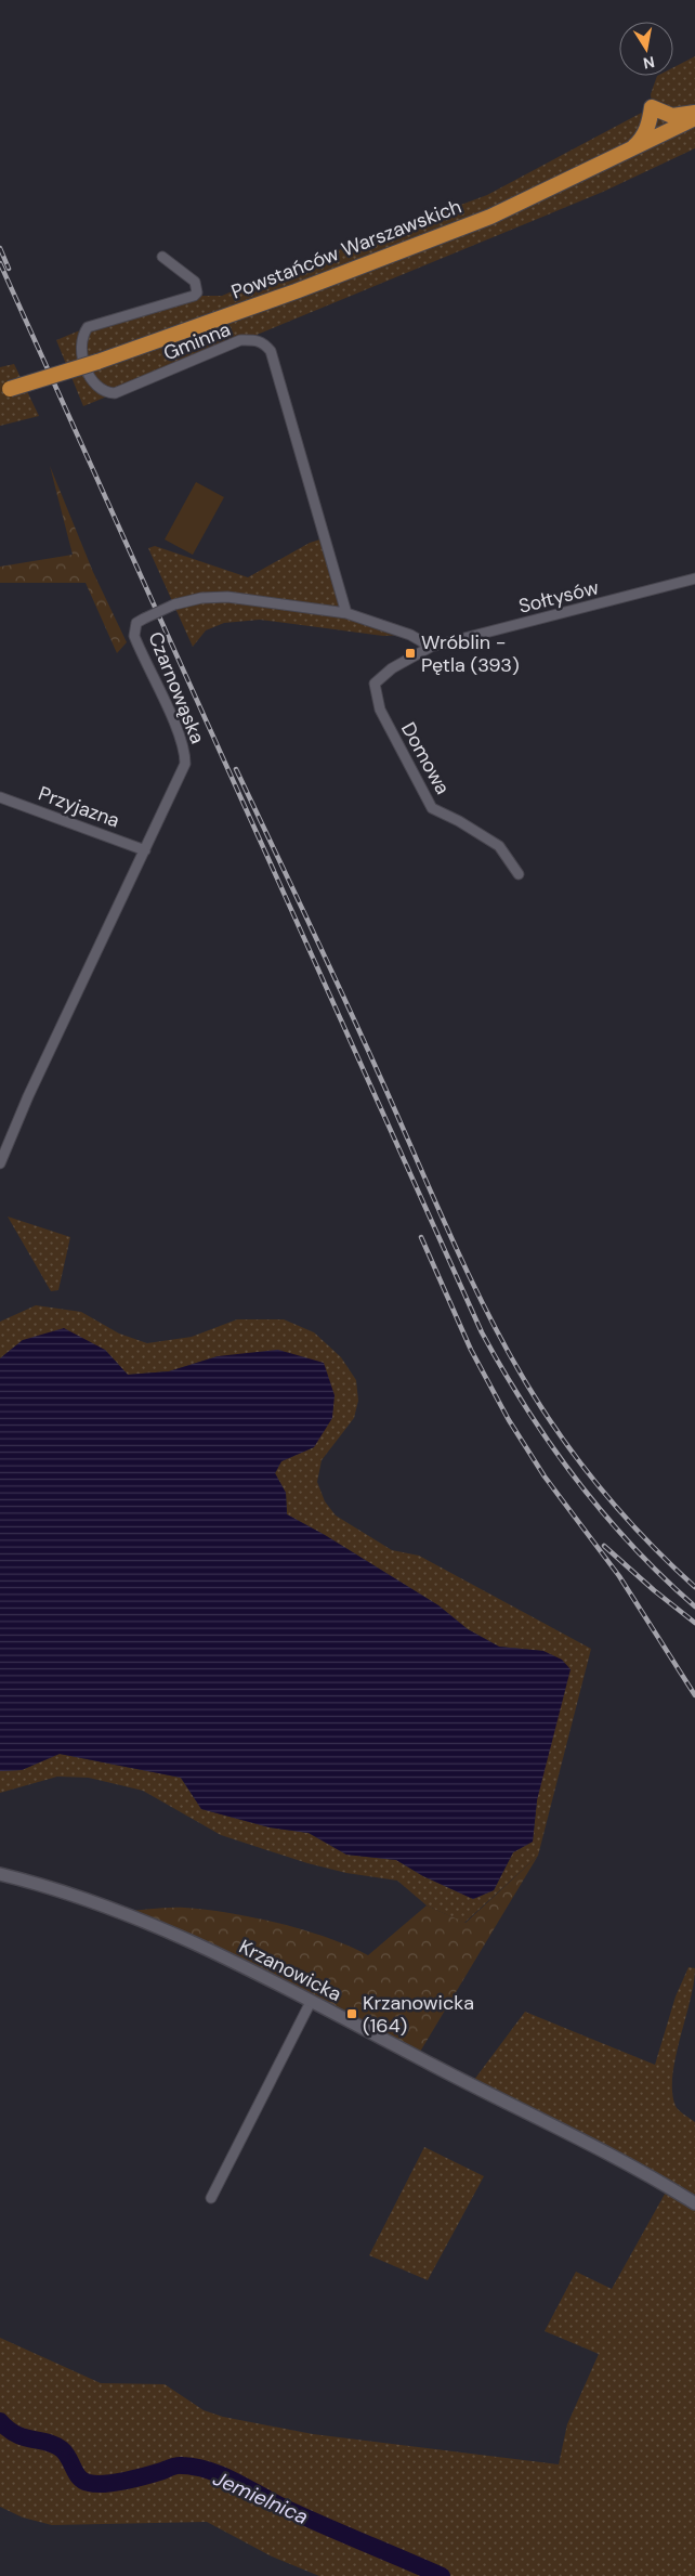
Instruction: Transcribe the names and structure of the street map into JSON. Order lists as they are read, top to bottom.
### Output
{
  "streets": {
    "main road": ["Powstańców Warszawskich"],
    "street": [
      "Gminna",
      "Sołtysów",
      "Czarnowąska",
      "Domowa",
      "Przyjazna",
      "Krzanowicka"
    ]
  },
  "crossings": [
    ["Gminna", "Czarnowąska"],
    ["Sołtysów", "Czarnowąska"],
    ["Sołtysów", "Domowa"],
    ["Czarnowąska", "Domowa"],
    ["Czarnowąska", "Przyjazna"]
  ],
  "water": ["Jemielnica"],
  "places": {
    "transit": ["Wróblin - Pętla (393)", "Krzanowicka (164)"]
  },
  "north": "bottom"
}
